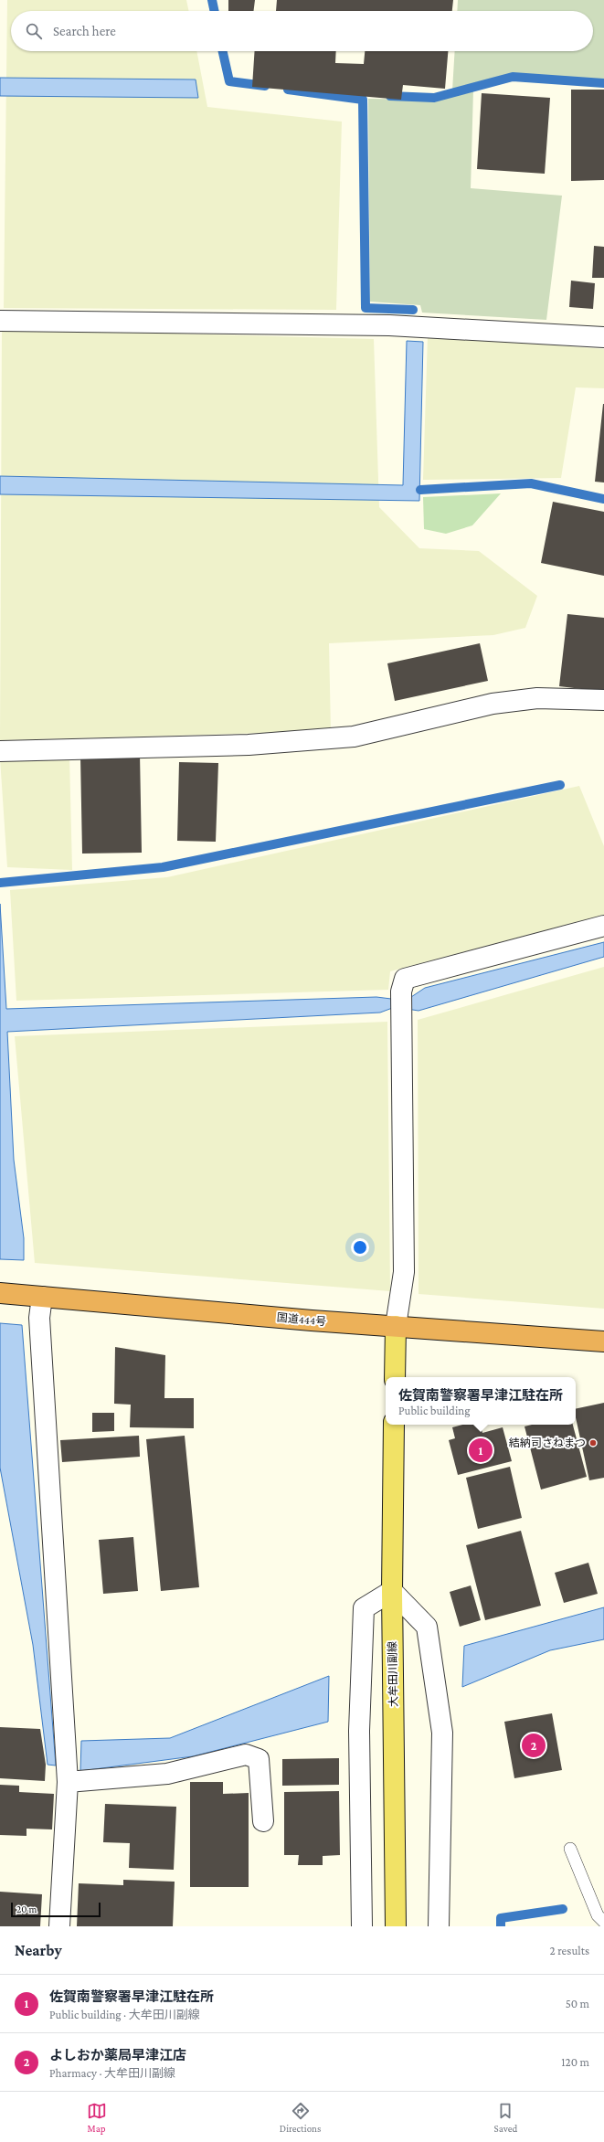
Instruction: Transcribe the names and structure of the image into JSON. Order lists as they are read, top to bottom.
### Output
{
  "streets": {
    "highway": ["国道444号"],
    "main road": ["大牟田川副線"]
  },
  "places": ["結納司さねまつ"],
  "scale_bar": "20 m",
  "page": {
    "search": "Search here",
    "popup": ["佐賀南警察署早津江駐在所", "Public building"],
    "pins": ["1", "2"],
    "scale": "20 m",
    "heading": ["Nearby", "2 results"],
    "list": [
      {
        "mark": "1",
        "name": "佐賀南警察署早津江駐在所",
        "note": "Public building · 大牟田川副線",
        "value": "50 m"
      },
      {
        "mark": "2",
        "name": "よしおか薬局早津江店",
        "note": "Pharmacy · 大牟田川副線",
        "value": "120 m"
      }
    ],
    "nav": ["Map", "Directions", "Saved"]
  }
}
